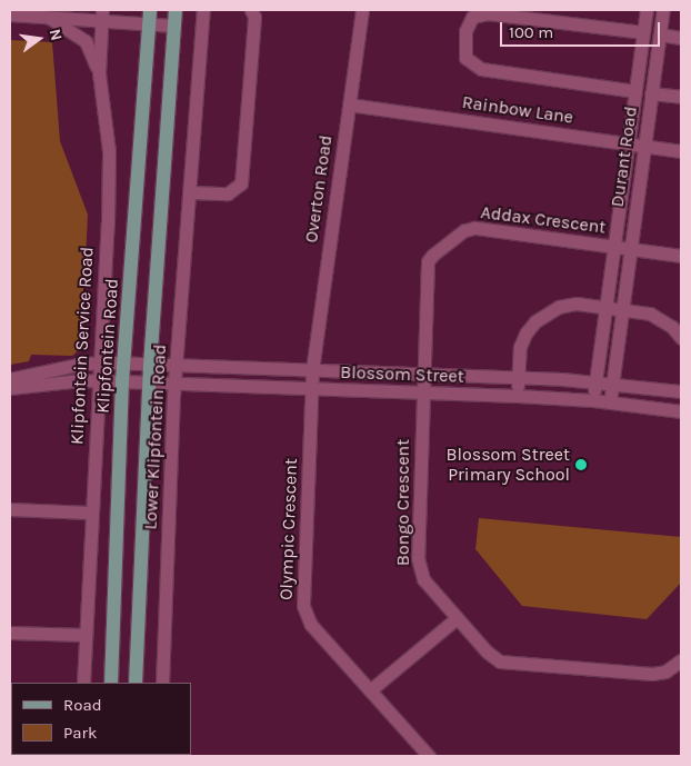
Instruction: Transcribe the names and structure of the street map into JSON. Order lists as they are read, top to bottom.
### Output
{
  "streets": {
    "main road": ["Klipfontein Road"],
    "street": [
      "Rainbow Lane",
      "Durant Road",
      "Overton Road",
      "Addax Crescent",
      "Klipfontein Service Road",
      "Blossom Street",
      "Lower Klipfontein Road",
      "Bongo Crescent",
      "Olympic Crescent"
    ]
  },
  "crossings": [
    ["Rainbow Lane", "Durant Road"],
    ["Rainbow Lane", "Overton Road"],
    ["Durant Road", "Addax Crescent"],
    ["Durant Road", "Blossom Street"],
    ["Overton Road", "Blossom Street"],
    ["Overton Road", "Olympic Crescent"],
    ["Addax Crescent", "Blossom Street"],
    ["Addax Crescent", "Bongo Crescent"],
    ["Klipfontein Service Road", "Blossom Street"],
    ["Klipfontein Road", "Blossom Street"],
    ["Blossom Street", "Lower Klipfontein Road"],
    ["Blossom Street", "Bongo Crescent"],
    ["Blossom Street", "Olympic Crescent"]
  ],
  "places": ["Blossom Street Primary School"],
  "legend": ["Road", "Park"],
  "scale_bar": "100 m",
  "north": "right"
}
